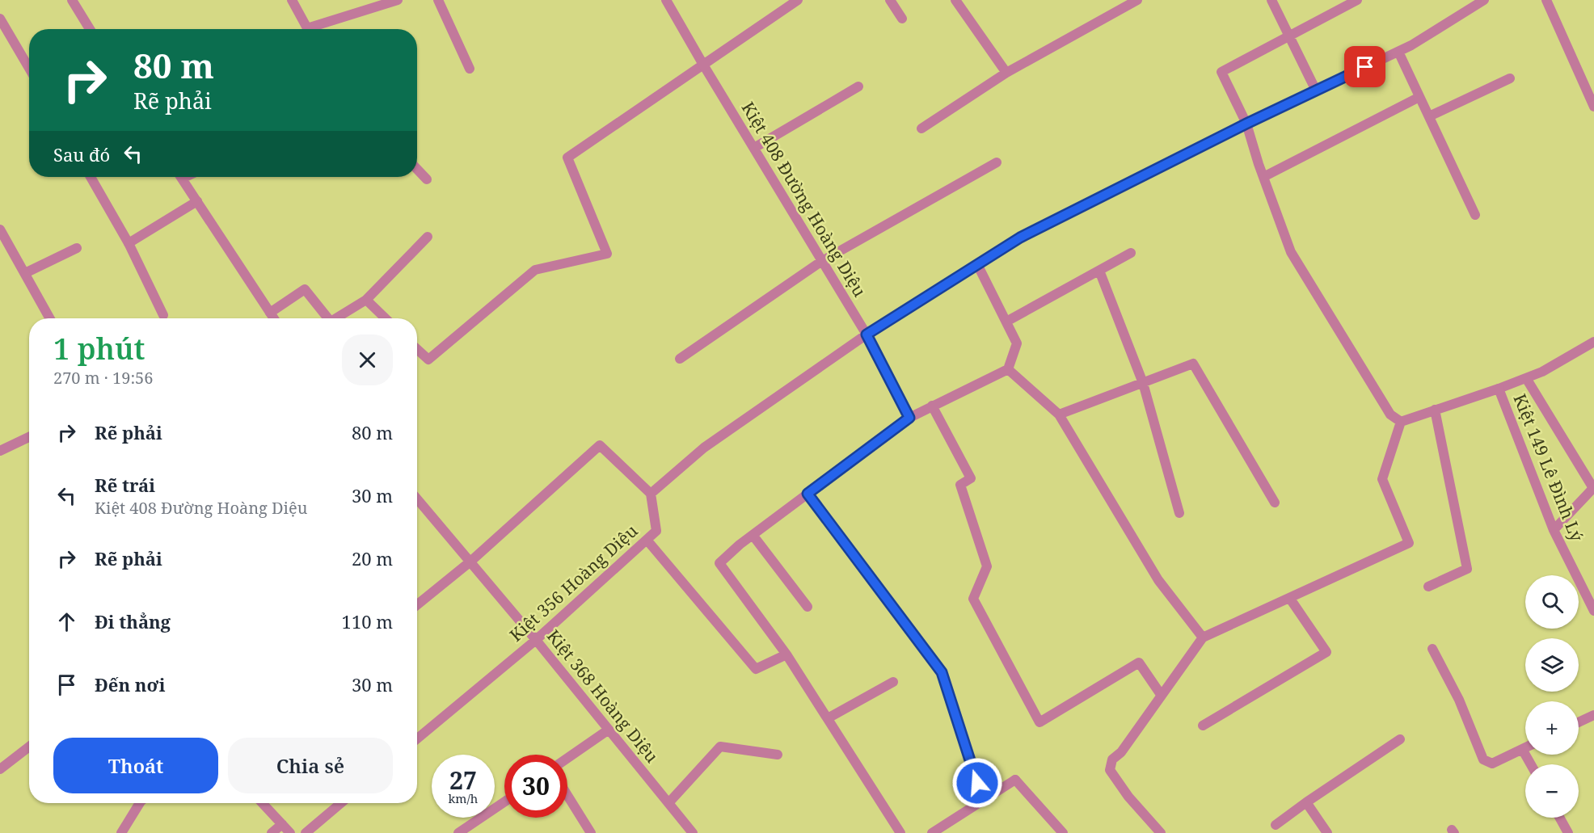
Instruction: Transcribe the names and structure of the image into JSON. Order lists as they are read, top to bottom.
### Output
{
  "streets": {
    "street": [
      "Kiệt 408 Đường Hoàng Diệu",
      "Kiệt 149 Lê Đình Lý",
      "Kiệt 356 Hoàng Diệu",
      "Kiệt 368 Hoàng Diệu"
    ]
  },
  "crossings": [
    ["Kiệt 356 Hoàng Diệu", "Kiệt 368 Hoàng Diệu"]
  ],
  "page": {
    "turn": ["80 m", "Rẽ phải"],
    "then": "Sau đó",
    "heading": ["1 phút", "270 m · 19:56"],
    "list": [
      {
        "name": "Rẽ phải",
        "value": "80 m"
      },
      {
        "name": "Rẽ trái",
        "note": "Kiệt 408 Đường Hoàng Diệu",
        "value": "30 m"
      },
      {
        "name": "Rẽ phải",
        "value": "20 m"
      },
      {
        "name": "Đi thẳng",
        "value": "110 m"
      },
      {
        "name": "Đến nơi",
        "value": "30 m"
      }
    ],
    "map_buttons": ["+", "−"],
    "buttons": ["Thoát", "Chia sẻ"],
    "speed": "27 km/h",
    "limit": "30"
  }
}
